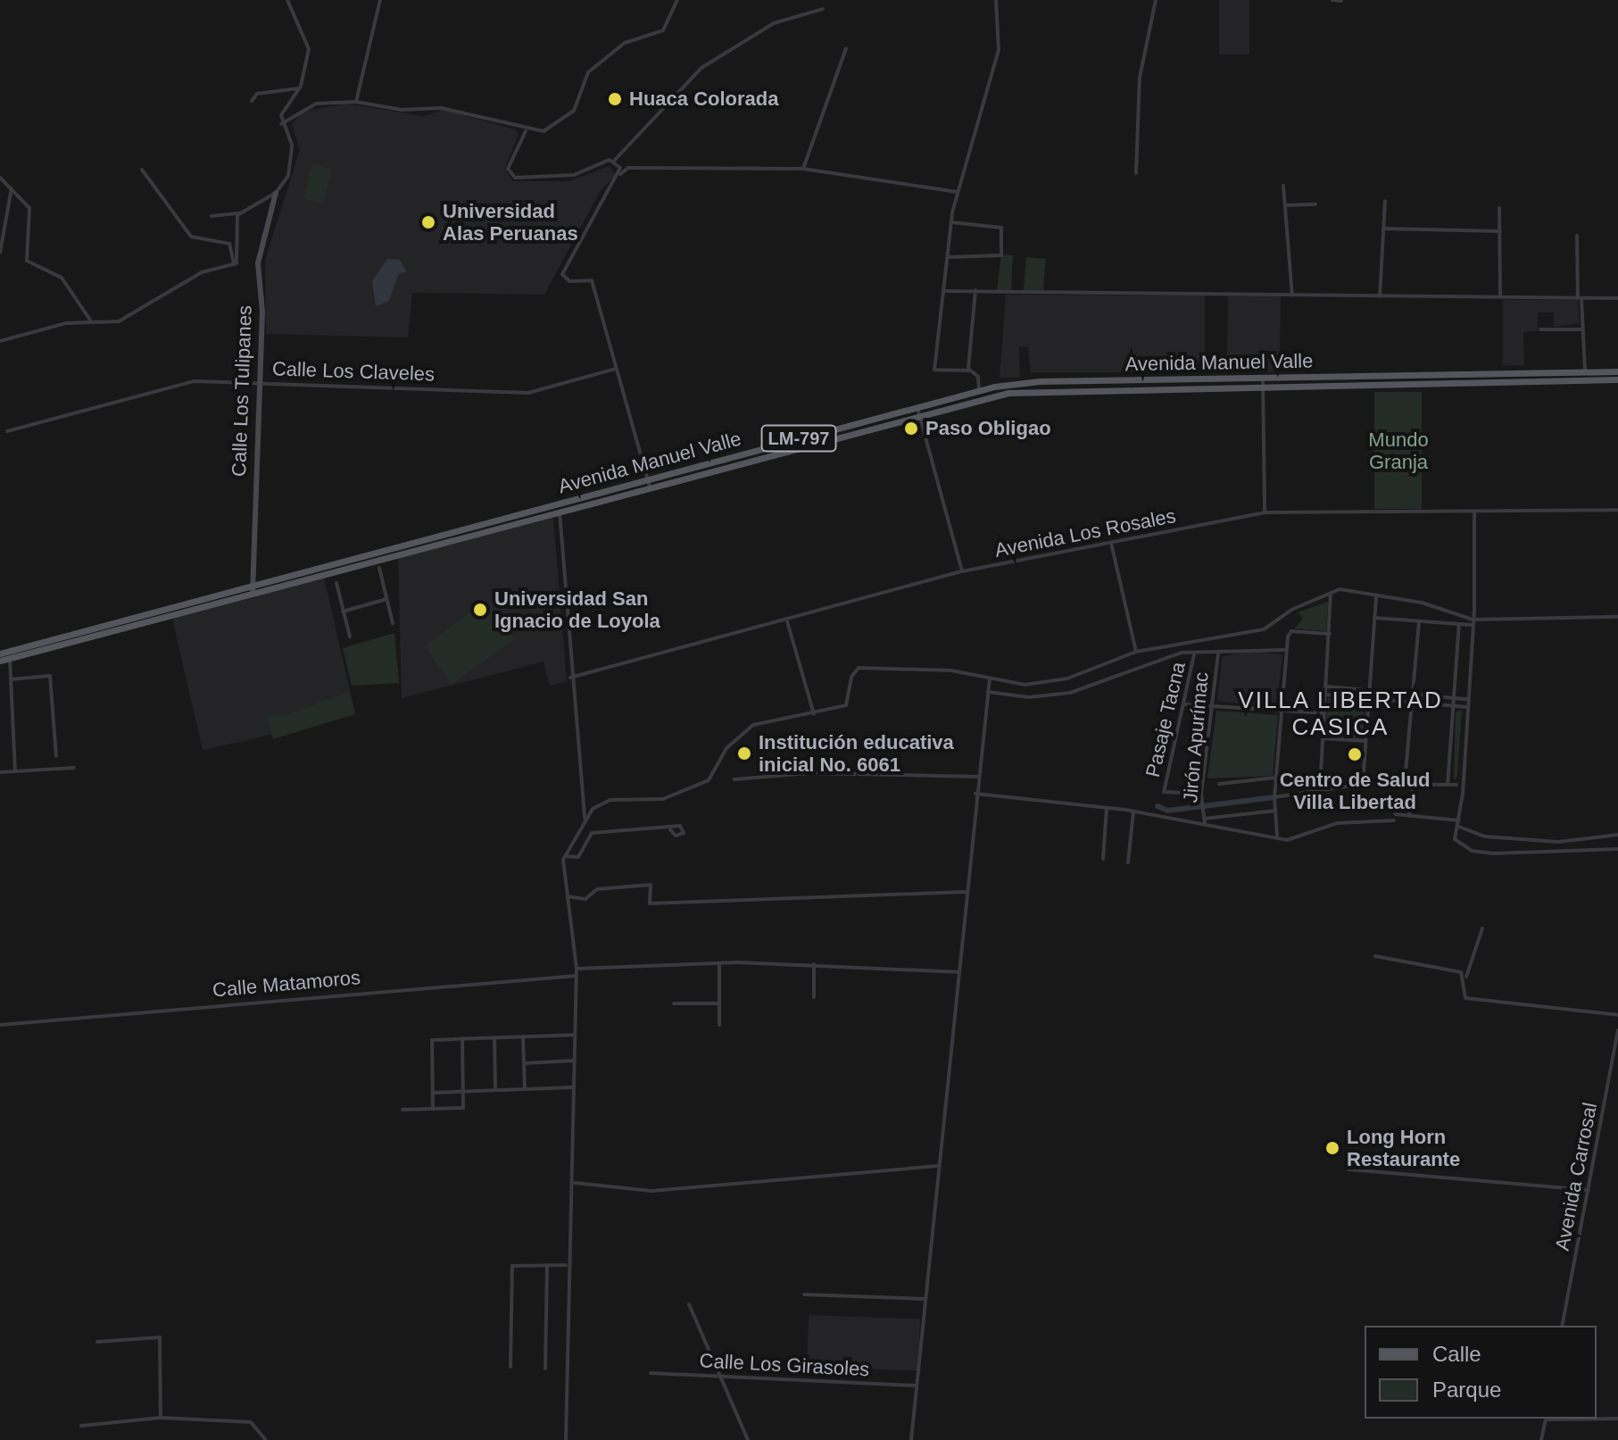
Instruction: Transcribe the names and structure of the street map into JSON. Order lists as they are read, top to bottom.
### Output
{
  "streets": {
    "main road": ["Avenida Manuel Valle", "LM-797"],
    "street": [
      "Calle Los Claveles",
      "Calle Los Tulipanes",
      "Avenida Los Rosales",
      "Pasaje Tacna",
      "Jirón Apurímac",
      "Calle Matamoros",
      "Avenida Carrosal",
      "Calle Los Girasoles"
    ]
  },
  "crossings": [
    ["Avenida Manuel Valle", "Calle Los Tulipanes"],
    ["Calle Los Claveles", "Calle Los Tulipanes"],
    ["Pasaje Tacna", "Jirón Apurímac"]
  ],
  "districts": ["VILLA LIBERTAD CASICA"],
  "parks": ["Mundo Granja"],
  "places": [
    "Huaca Colorada",
    "Universidad Alas Peruanas",
    "Paso Obligao",
    "Universidad San Ignacio de Loyola",
    "Institución educativa inicial No. 6061",
    "Centro de Salud Villa Libertad",
    "Long Horn Restaurante"
  ],
  "legend": ["Calle", "Parque"]
}
